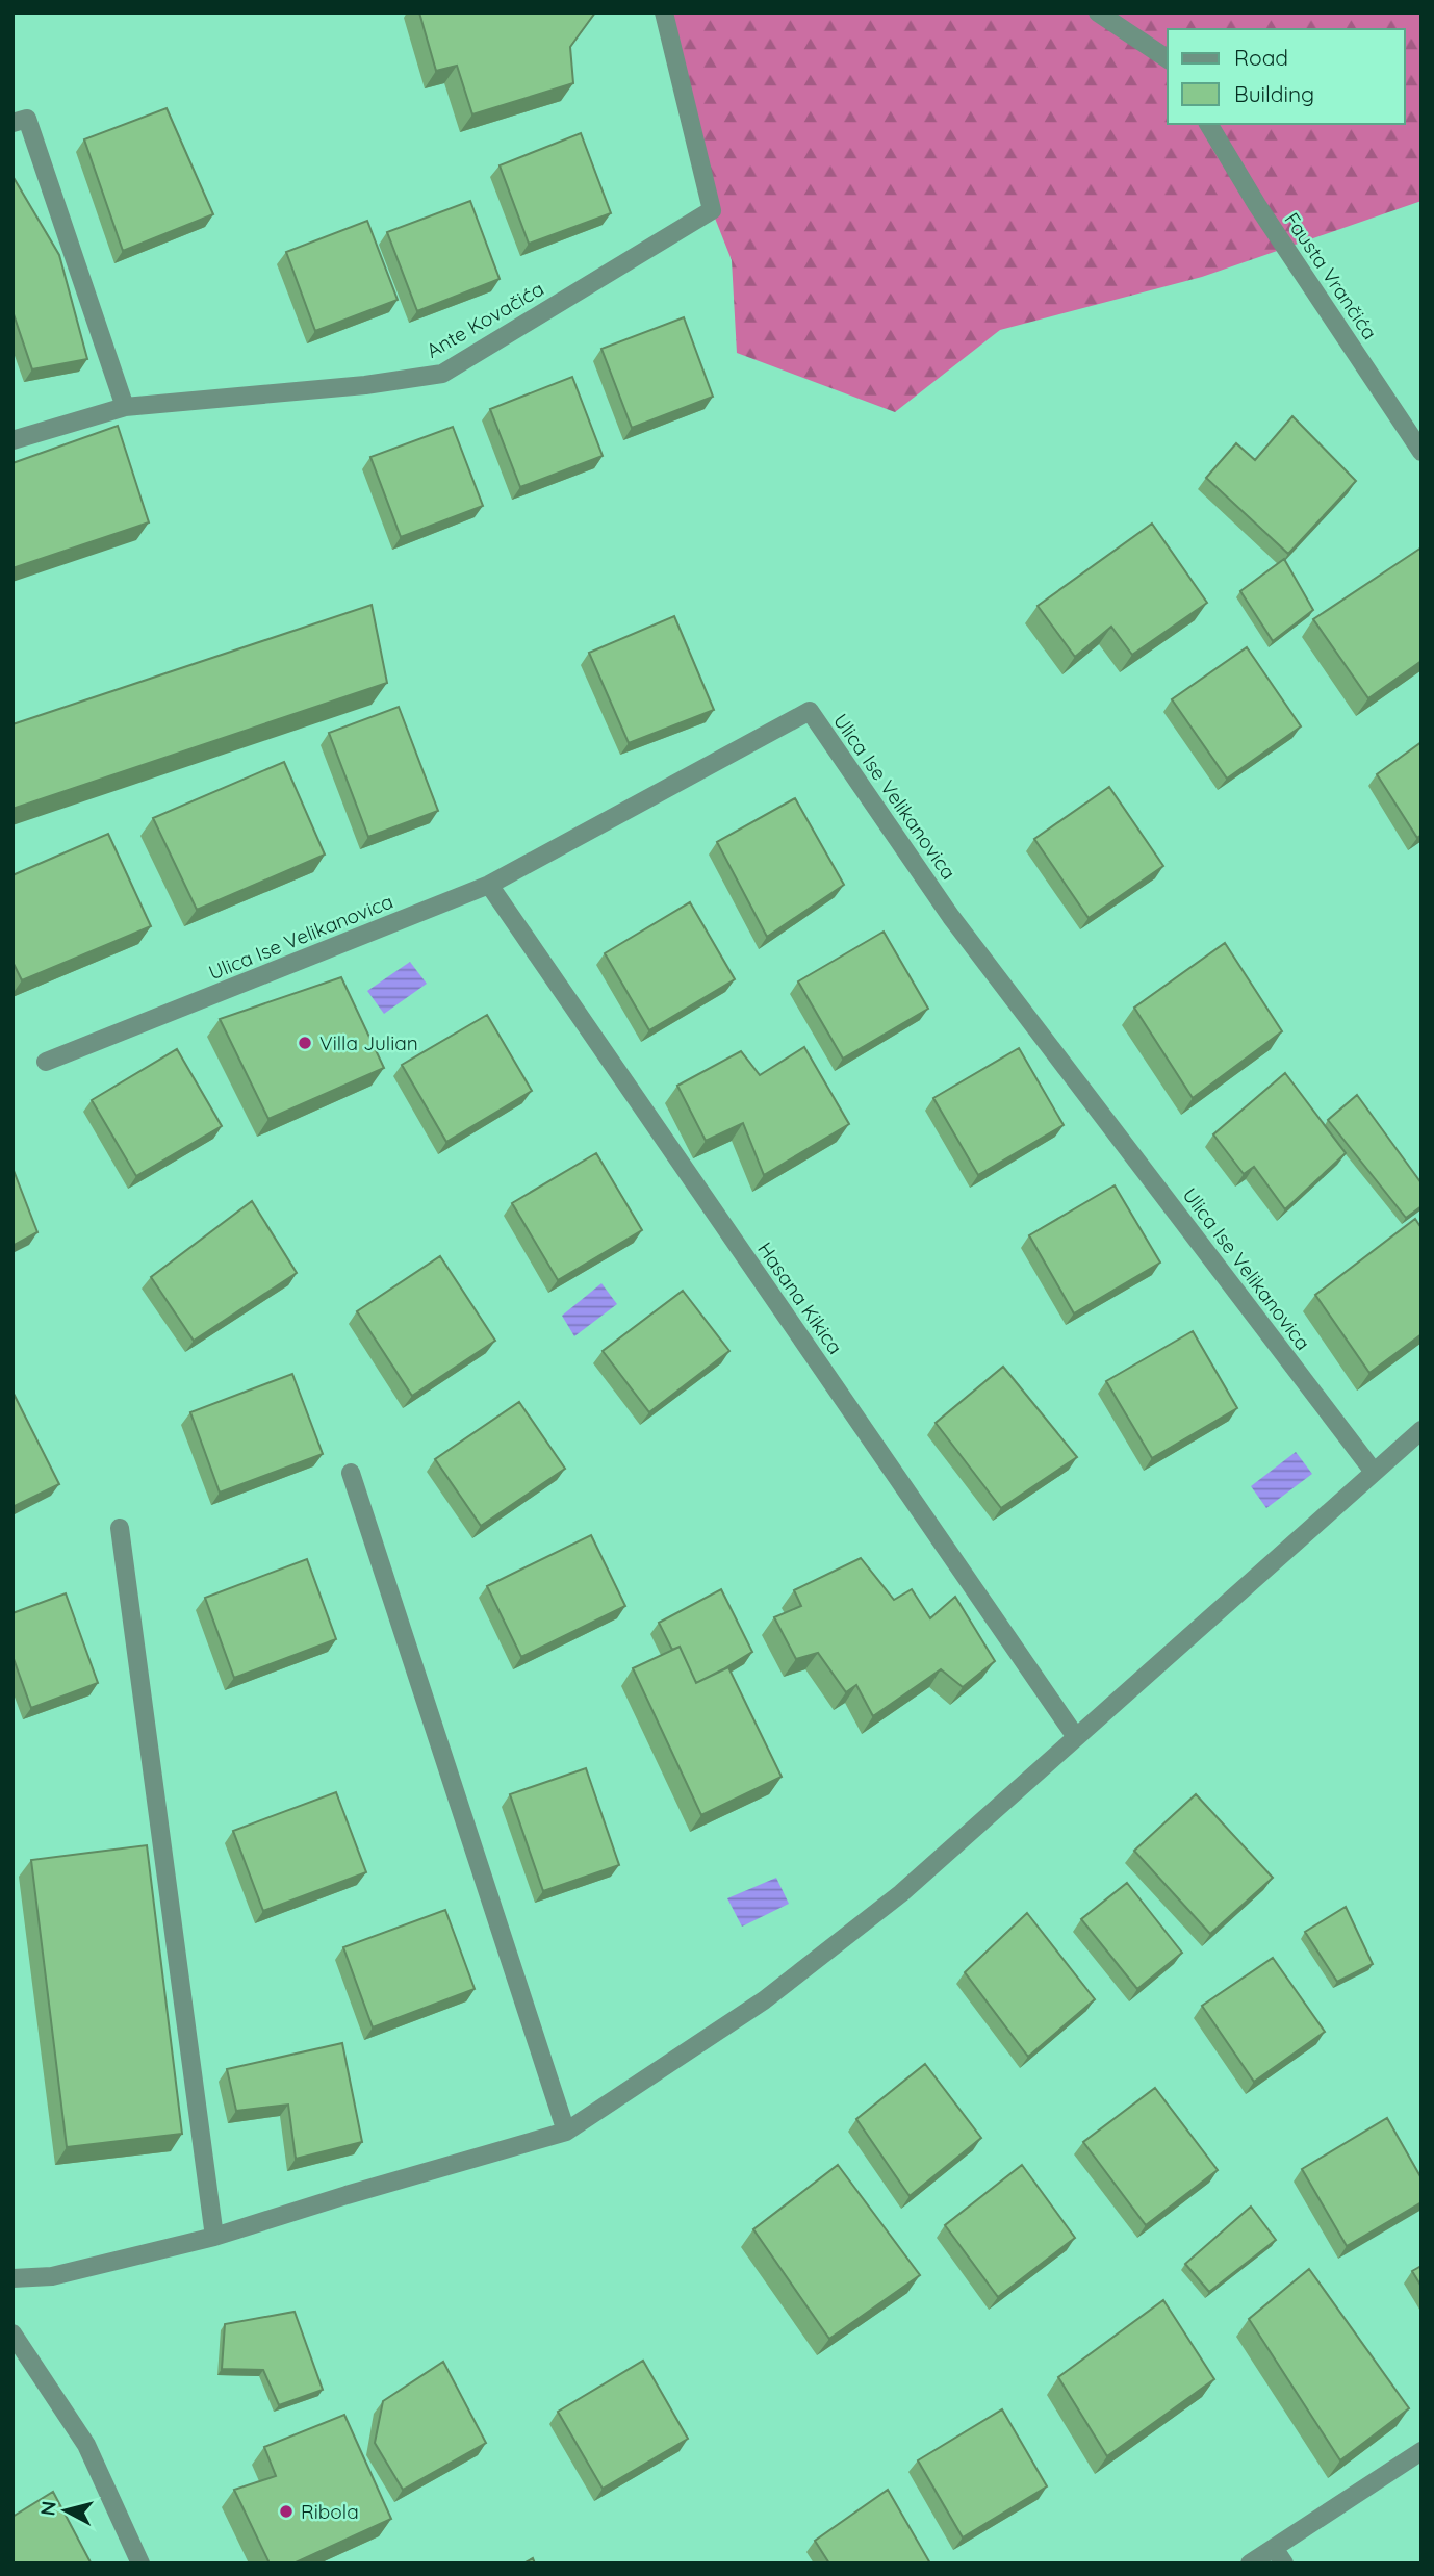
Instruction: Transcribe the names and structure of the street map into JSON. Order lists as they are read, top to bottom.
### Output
{
  "streets": {
    "street": [
      "Fausta Vrančića",
      "Ante Kovačića",
      "Ulica Ise Velikanovica",
      "Hasana Kikica"
    ]
  },
  "crossings": [
    ["Ulica Ise Velikanovica", "Hasana Kikica"]
  ],
  "places": ["Villa Julian", "Ribola"],
  "legend": ["Road", "Building"],
  "north": "left"
}
